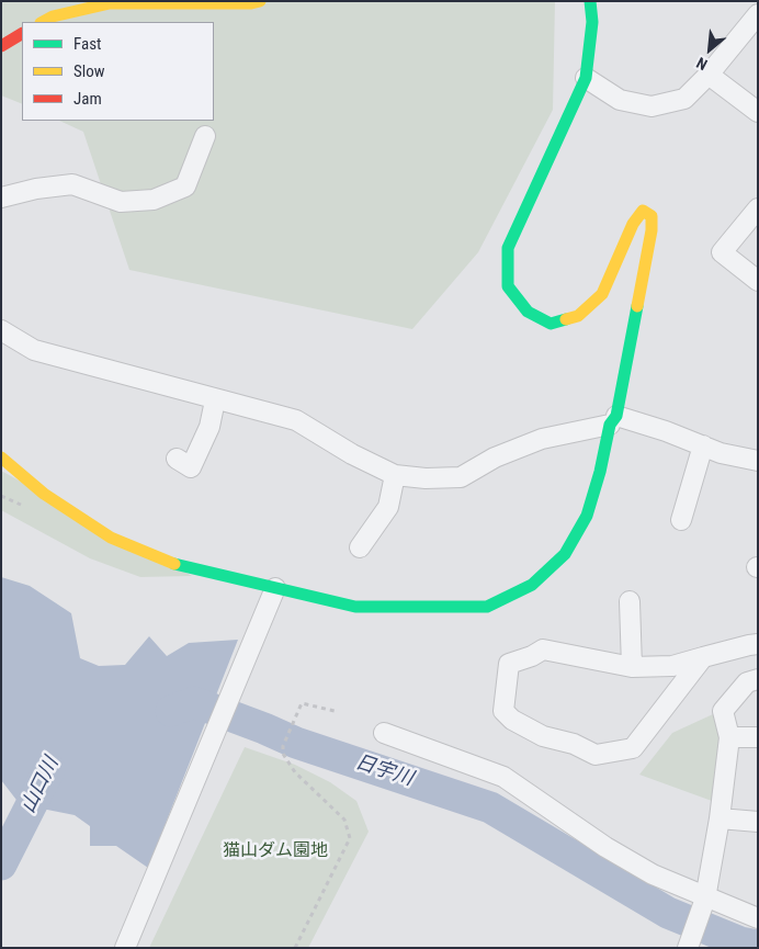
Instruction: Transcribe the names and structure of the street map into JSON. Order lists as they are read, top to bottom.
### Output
{
  "water": ["日宇川", "山口川"],
  "parks": ["猫山ダム園地"],
  "legend": ["Fast", "Slow", "Jam"],
  "north": "bottom left"
}
